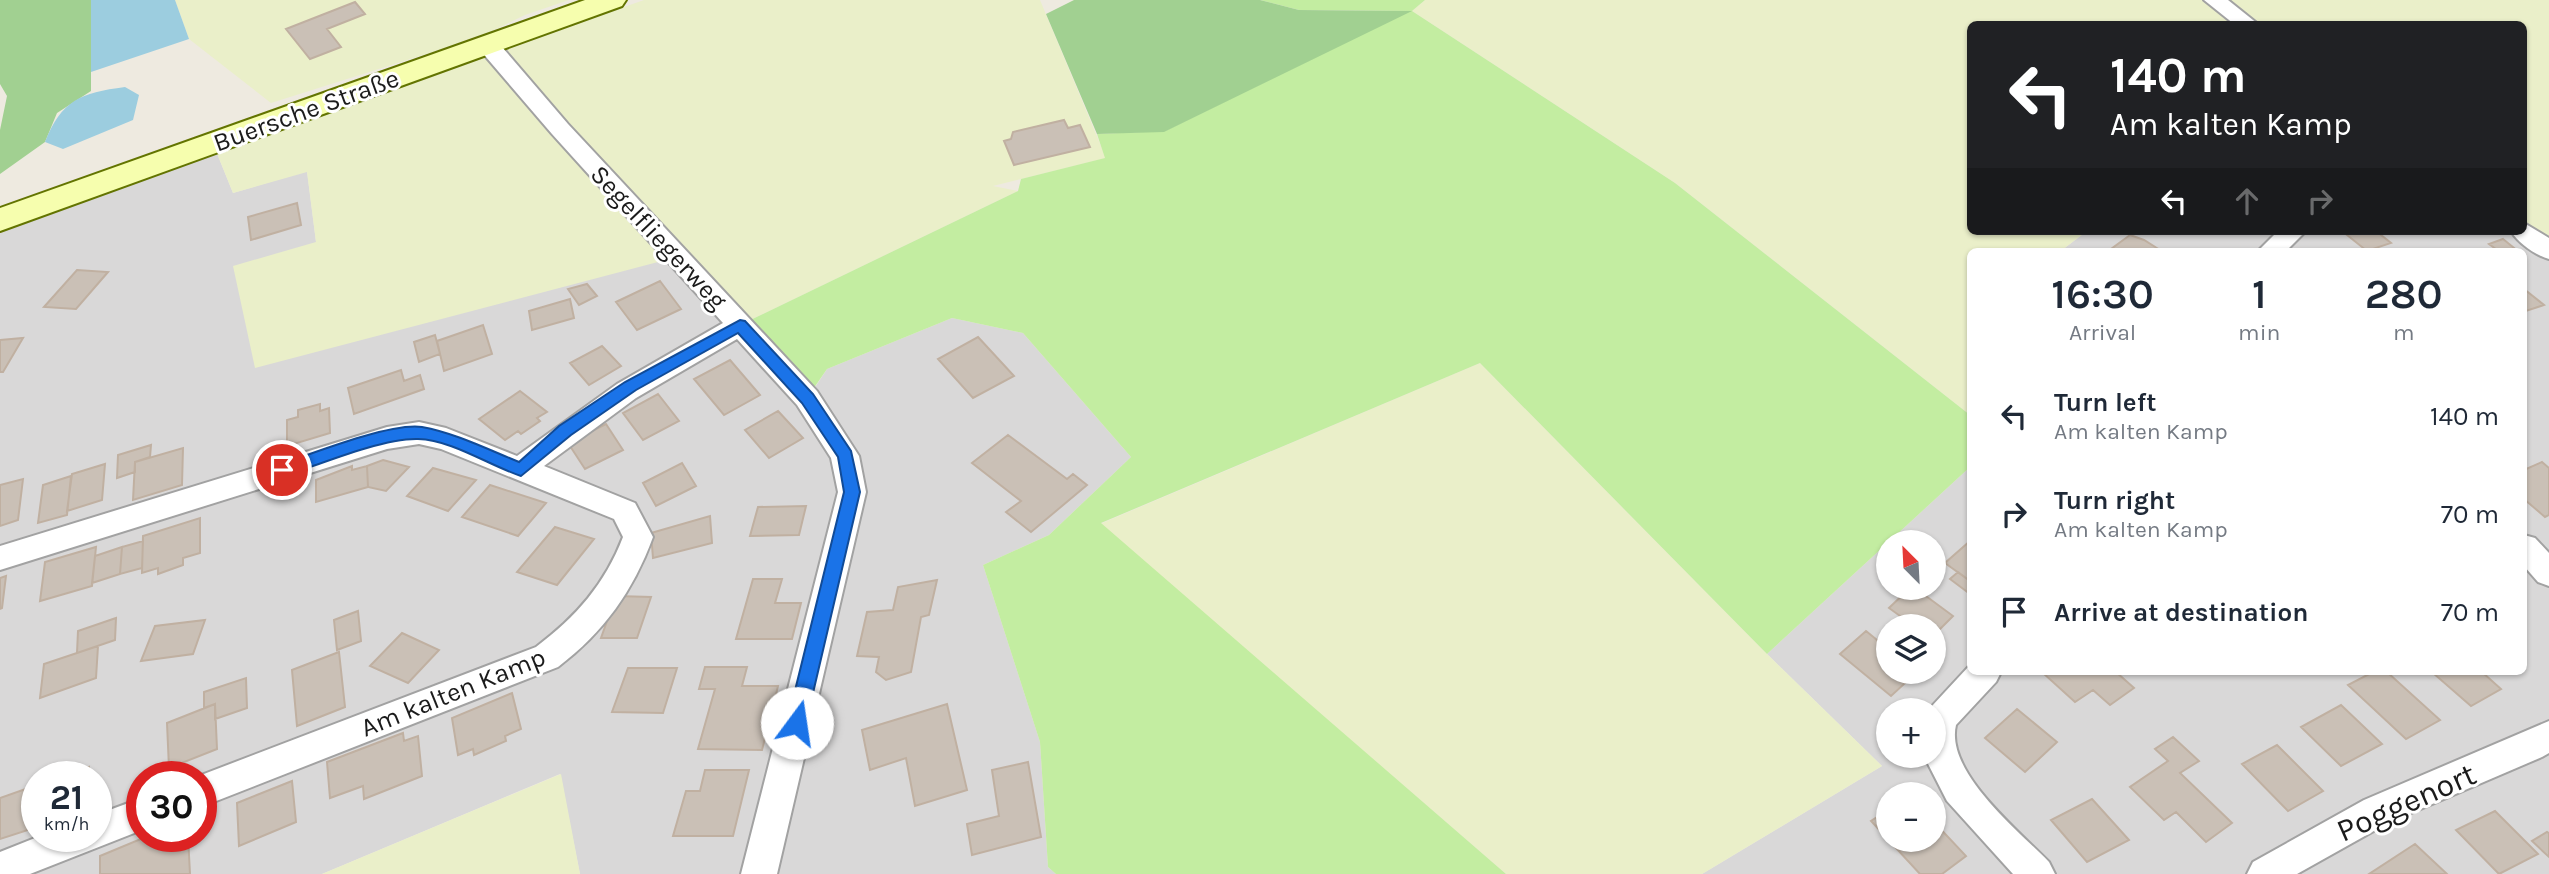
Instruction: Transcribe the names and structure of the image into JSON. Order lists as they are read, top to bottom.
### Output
{
  "streets": {
    "main road": ["Buersche Straße"],
    "street": ["Segelfliegerweg", "Am kalten Kamp", "Poggenort"]
  },
  "crossings": [
    ["Buersche Straße", "Segelfliegerweg"]
  ],
  "north": "top left",
  "page": {
    "turn": ["140 m", "Am kalten Kamp"],
    "eta": [
      "16:30",
      "Arrival",
      "1",
      "min",
      "280",
      "m"
    ],
    "list": [
      {
        "name": "Turn left",
        "note": "Am kalten Kamp",
        "value": "140 m"
      },
      {
        "name": "Turn right",
        "note": "Am kalten Kamp",
        "value": "70 m"
      },
      {
        "name": "Arrive at destination",
        "value": "70 m"
      }
    ],
    "map_buttons": ["+", "−"],
    "speed": "21 km/h",
    "limit": "30"
  }
}
